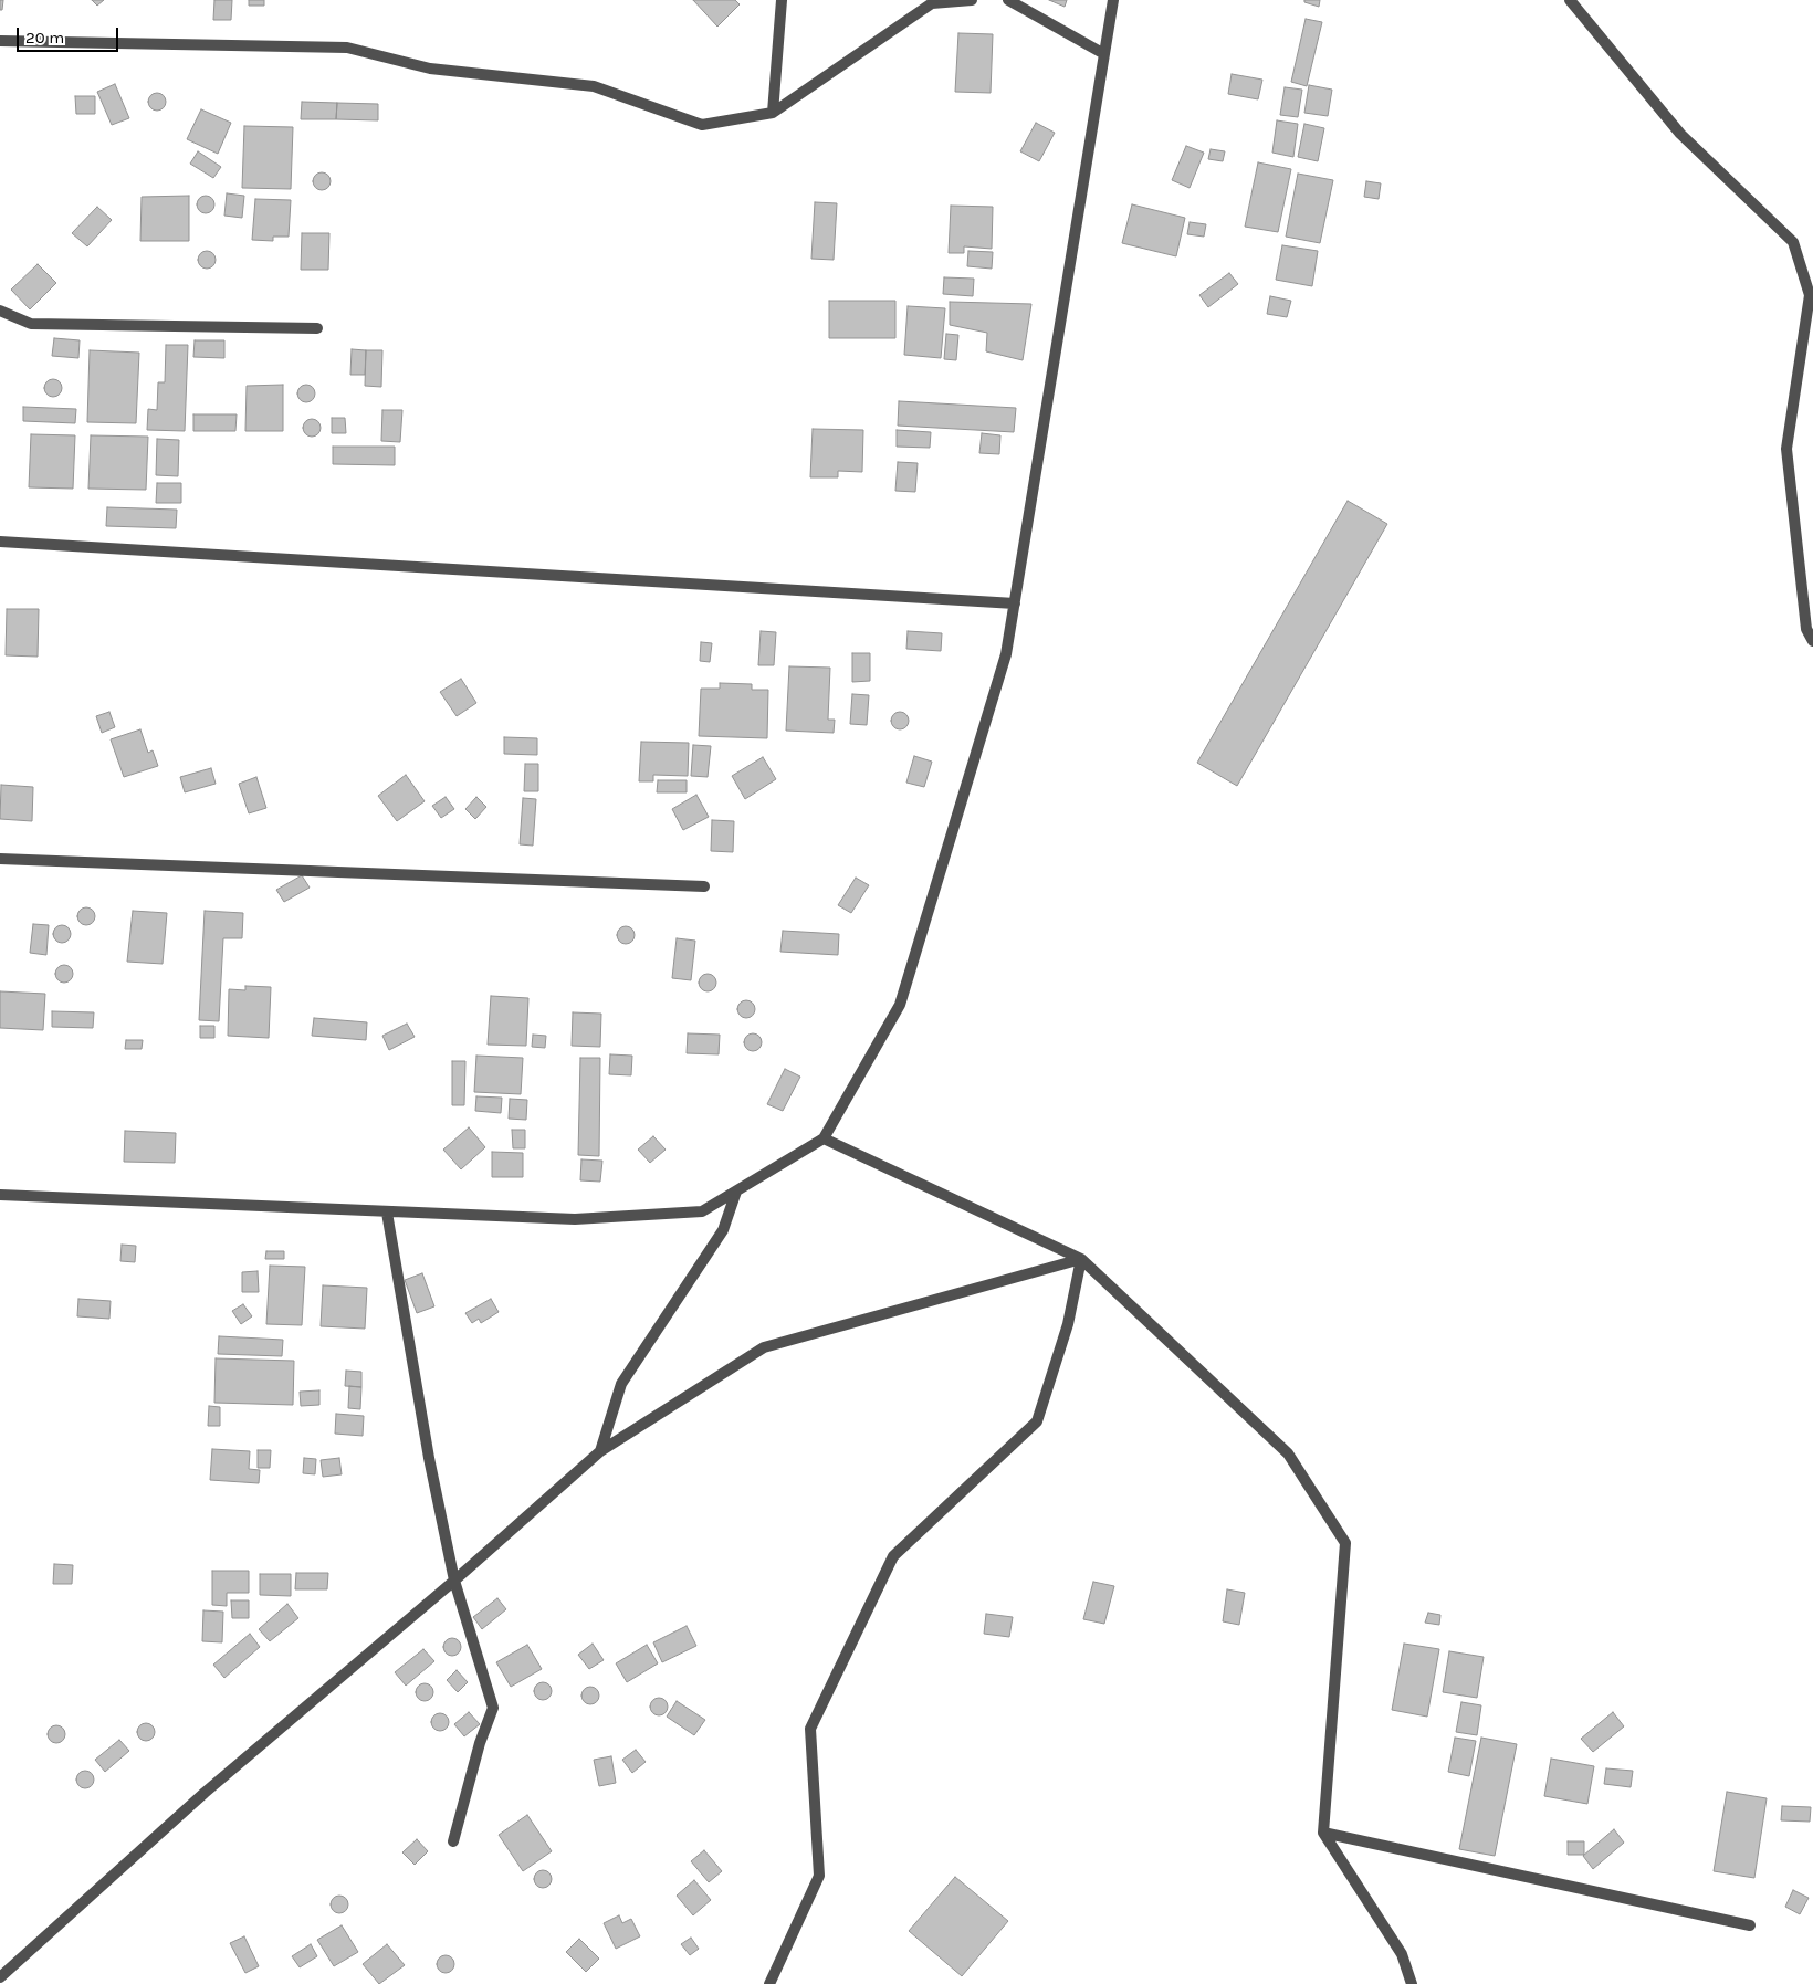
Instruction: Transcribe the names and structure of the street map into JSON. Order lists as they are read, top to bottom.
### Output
{
  "scale_bar": "20 m"
}
